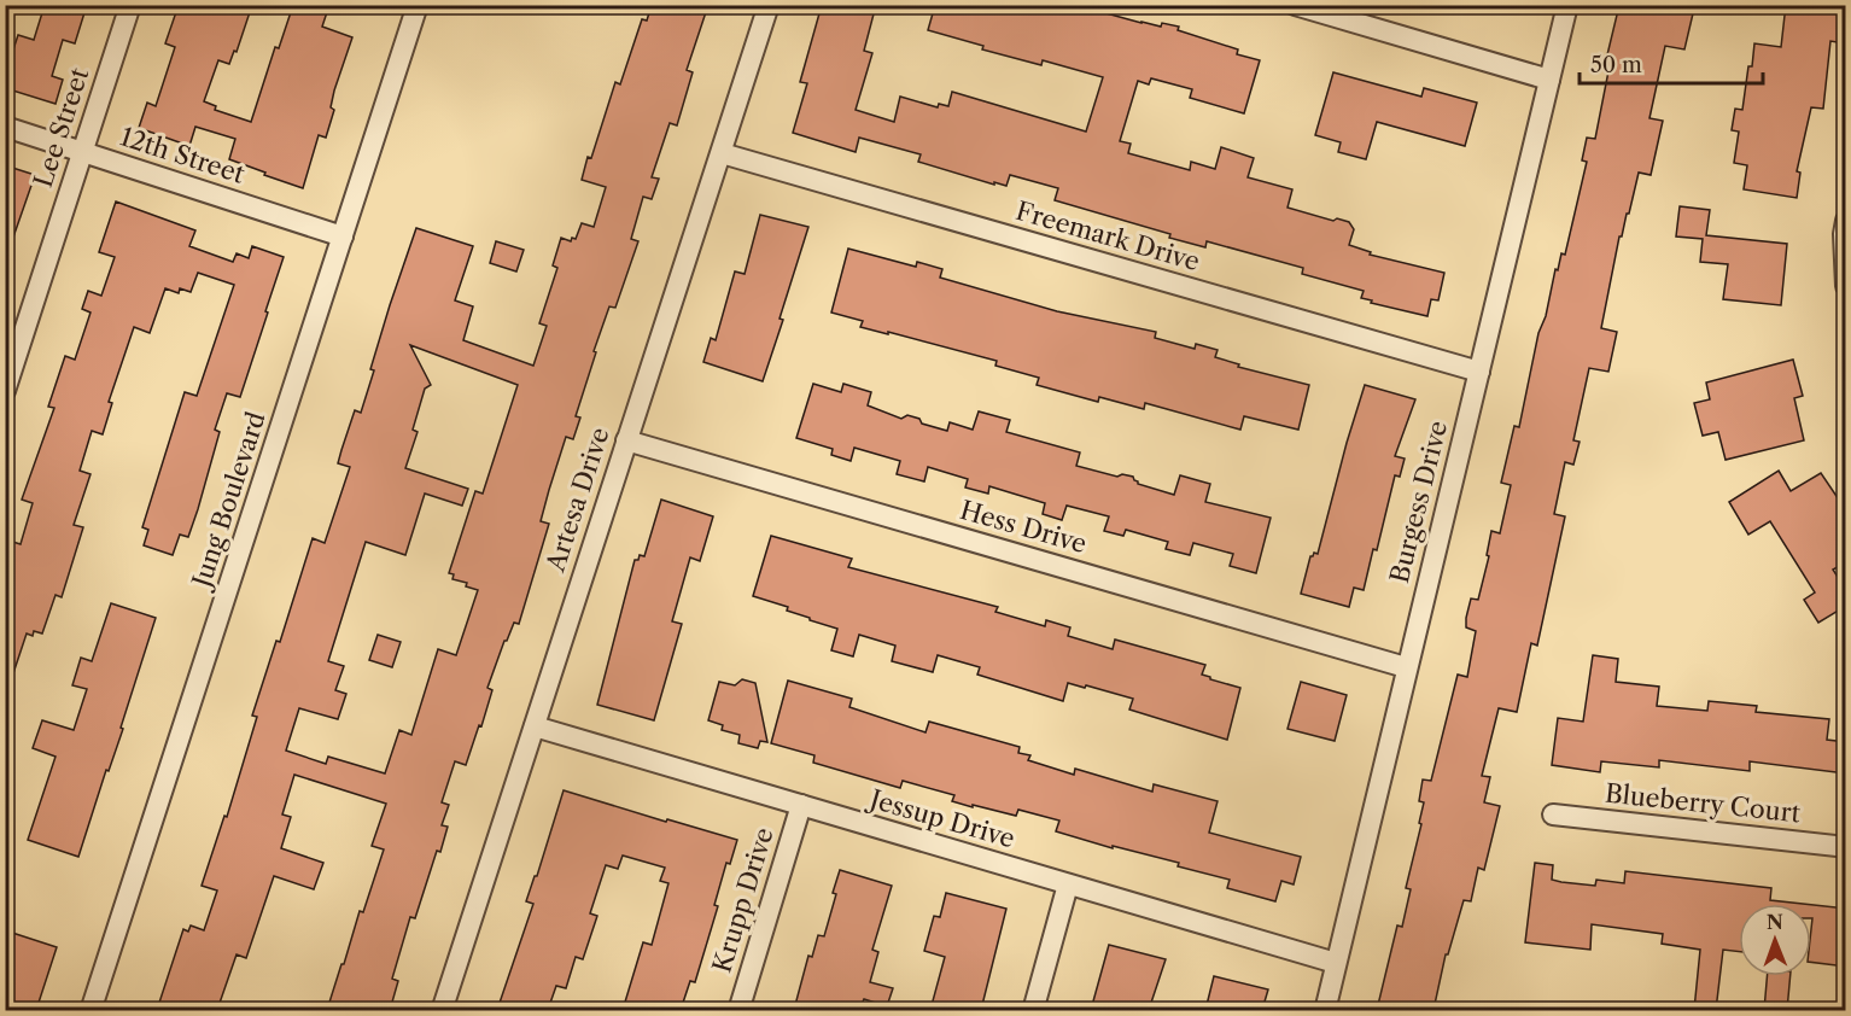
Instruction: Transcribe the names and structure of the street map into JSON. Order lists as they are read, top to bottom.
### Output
{
  "streets": {
    "street": [
      "Lee Street",
      "12th Street",
      "Freemark Drive",
      "Jung Boulevard",
      "Artesa Drive",
      "Burgess Drive",
      "Hess Drive",
      "Blueberry Court",
      "Jessup Drive",
      "Krupp Drive"
    ]
  },
  "crossings": [
    ["Lee Street", "12th Street"],
    ["12th Street", "Jung Boulevard"],
    ["Freemark Drive", "Artesa Drive"],
    ["Freemark Drive", "Burgess Drive"],
    ["Artesa Drive", "Hess Drive"],
    ["Artesa Drive", "Jessup Drive"],
    ["Burgess Drive", "Hess Drive"],
    ["Burgess Drive", "Jessup Drive"],
    ["Jessup Drive", "Krupp Drive"]
  ],
  "scale_bar": "50 m",
  "north": "top"
}
